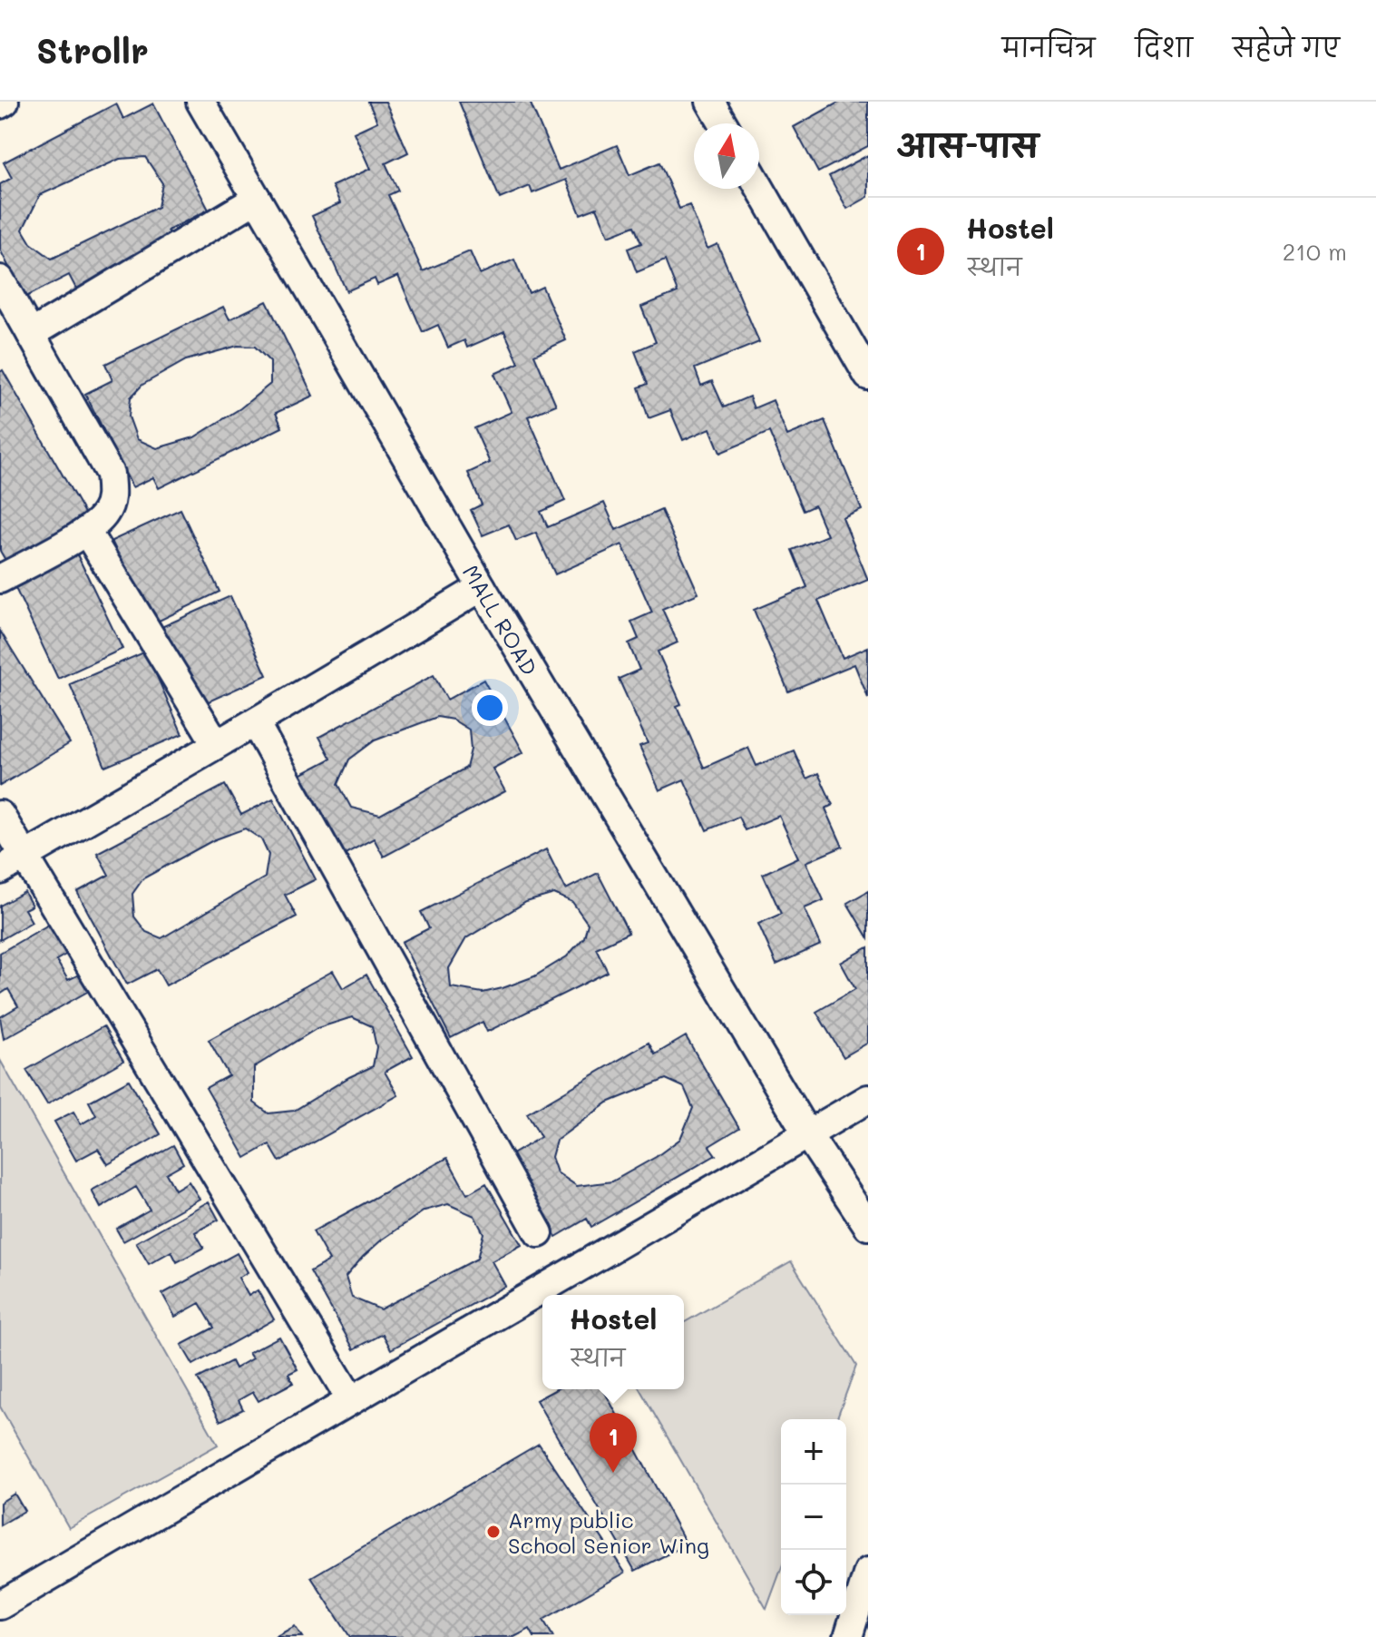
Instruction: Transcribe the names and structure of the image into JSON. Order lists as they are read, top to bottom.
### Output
{
  "streets": {
    "street": ["MALL ROAD"]
  },
  "places": ["Army public School Senior Wing"],
  "north": "top",
  "page": {
    "header": "Strollr",
    "nav": ["मानचित्र", "दिशा", "सहेजे गए"],
    "heading": "आस-पास",
    "list": [
      {
        "mark": "1",
        "name": "Hostel",
        "note": "स्थान",
        "value": "210 m"
      }
    ],
    "popup": ["Hostel", "स्थान"],
    "pins": "1",
    "map_buttons": ["+", "−"]
  }
}
